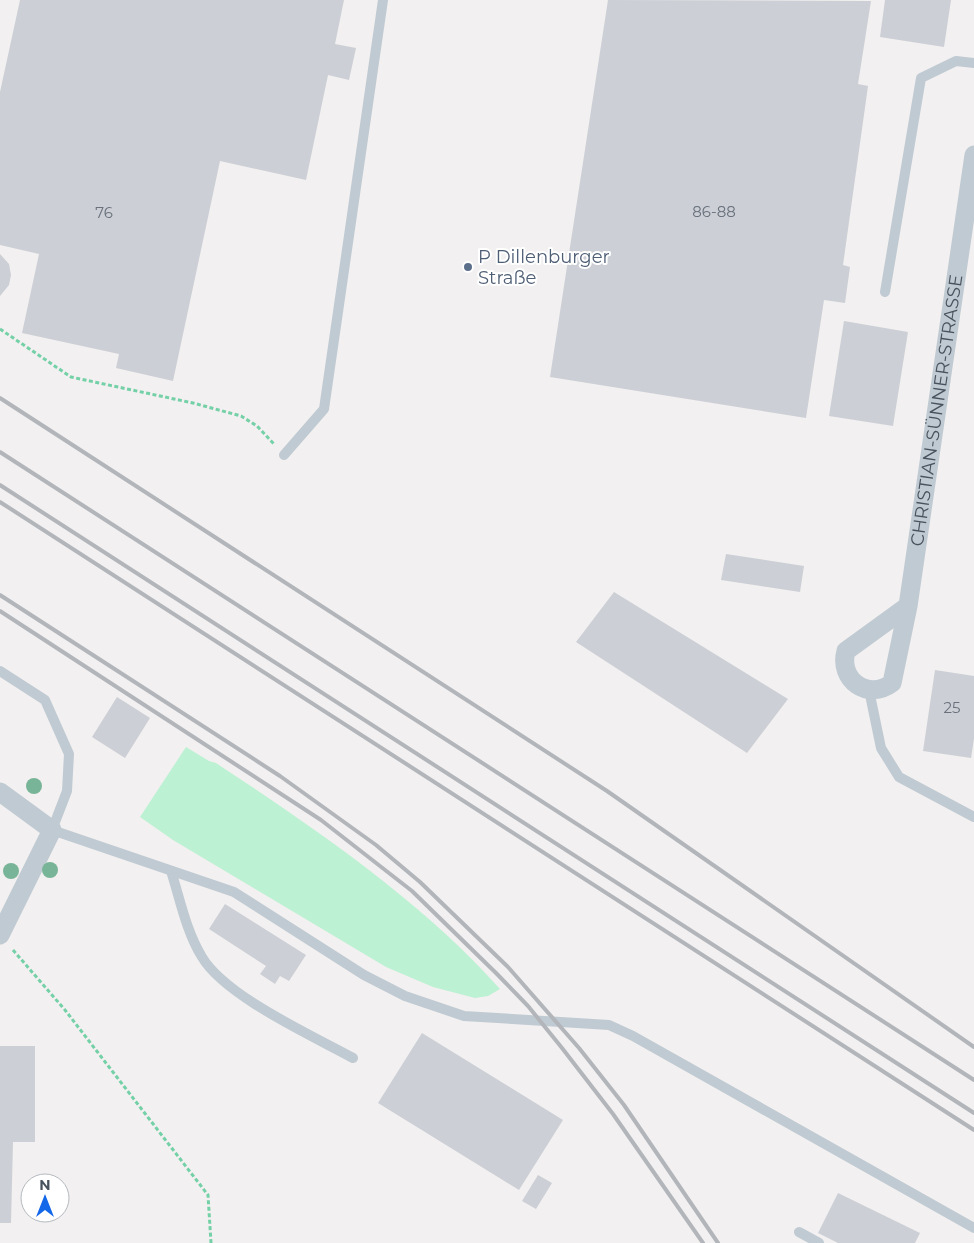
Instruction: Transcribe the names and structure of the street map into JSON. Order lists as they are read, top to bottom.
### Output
{
  "streets": {
    "street": ["CHRISTIAN-SÜNNER-STRASSE"]
  },
  "places": ["P Dillenburger Straße"],
  "house_numbers": ["86-88", "76", "25"],
  "north": "top"
}
